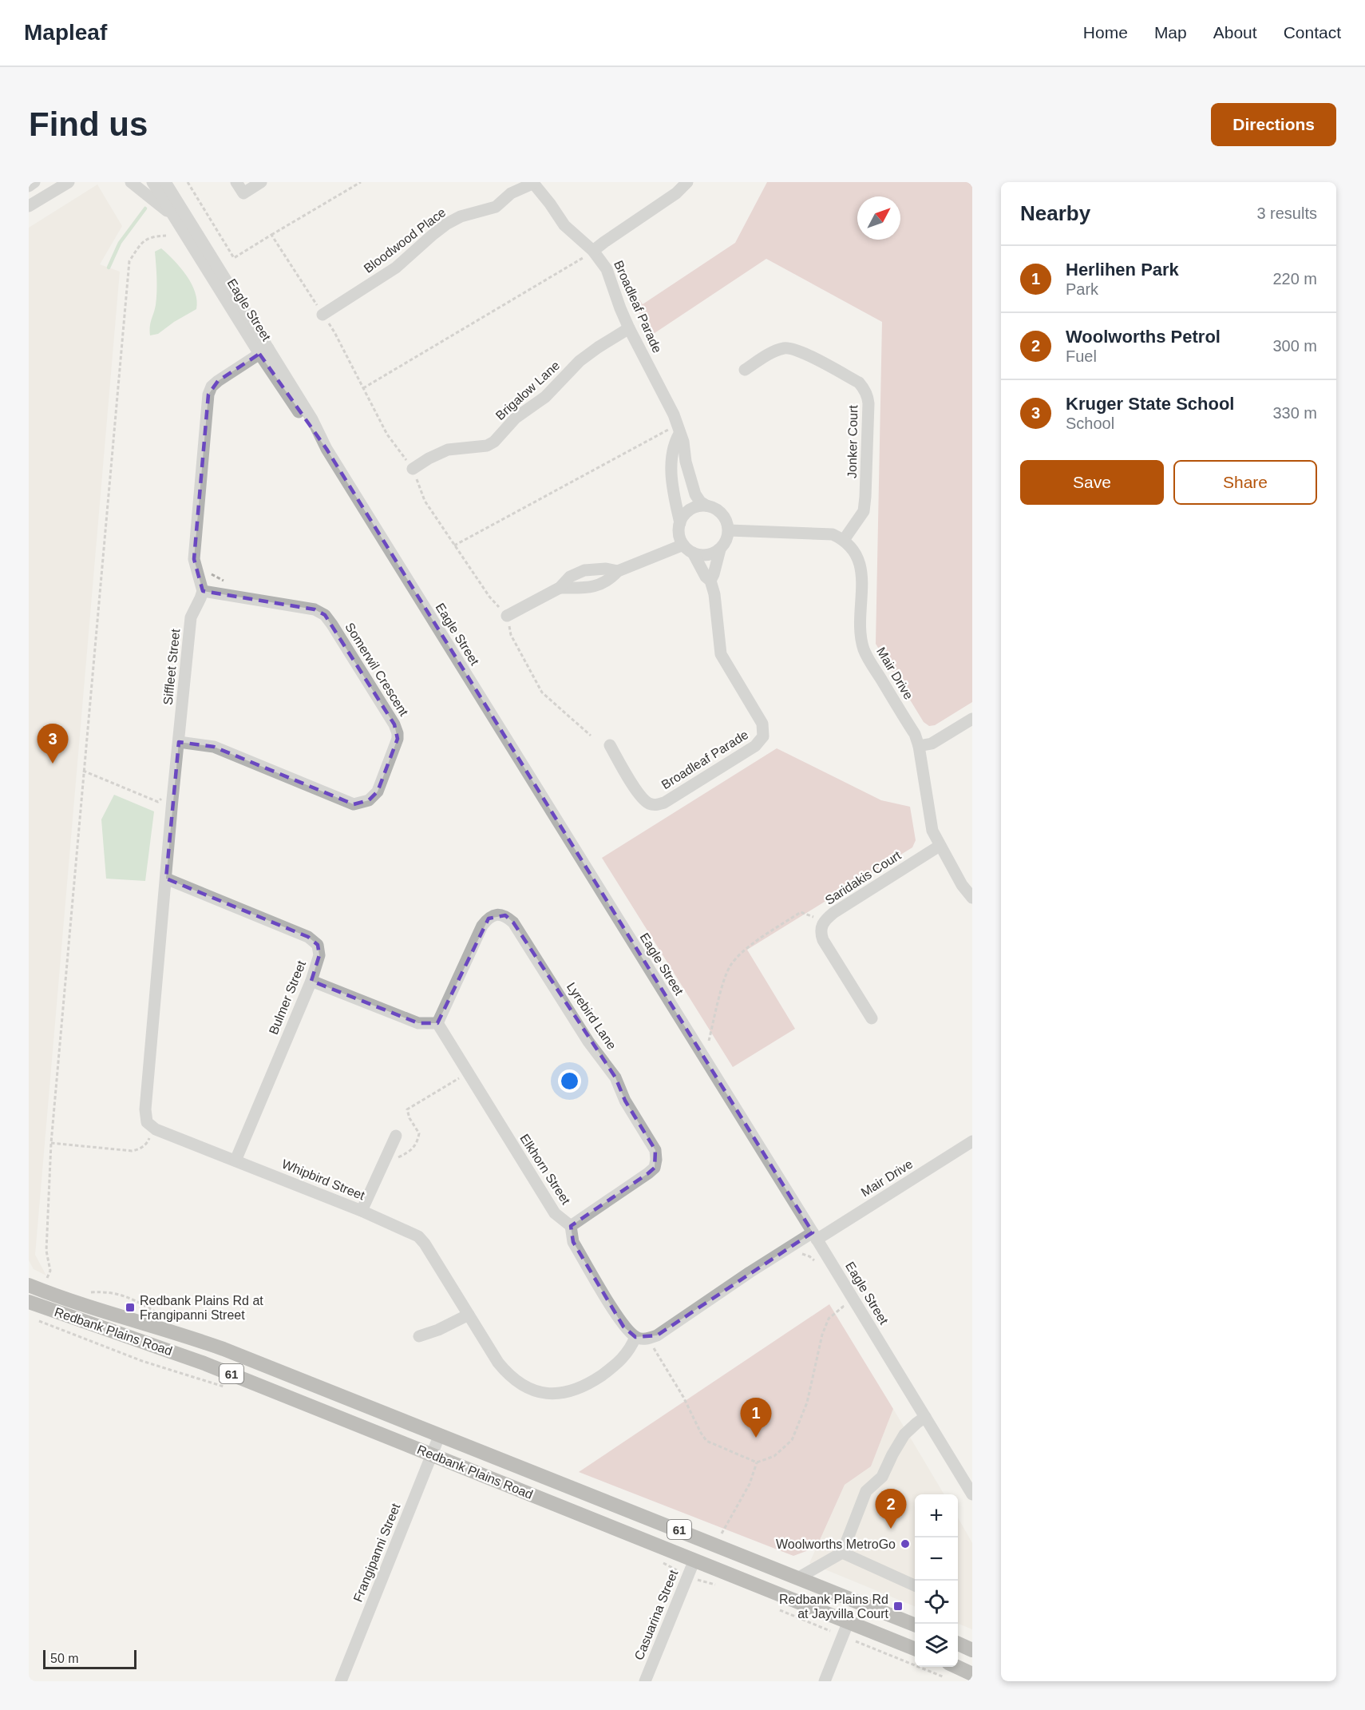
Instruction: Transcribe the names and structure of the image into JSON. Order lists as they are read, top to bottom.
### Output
{
  "streets": {
    "main road": ["Redbank Plains Road", "61"],
    "street": [
      "Bloodwood Place",
      "Broadleaf Parade",
      "Eagle Street",
      "Brigalow Lane",
      "Jonker Court",
      "Siffleet Street",
      "Somerwil Crescent",
      "Mair Drive",
      "Saridakis Court",
      "Bulmer Street",
      "Lyrebird Lane",
      "Elkhorn Street",
      "Whipbird Street",
      "Frangipanni Street",
      "Casuarina Street"
    ]
  },
  "crossings": [
    ["Bloodwood Place", "Broadleaf Parade"],
    ["Broadleaf Parade", "Brigalow Lane"],
    ["Eagle Street", "Mair Drive"],
    ["Jonker Court", "Mair Drive"],
    ["Siffleet Street", "Somerwil Crescent"],
    ["Siffleet Street", "Bulmer Street"],
    ["Siffleet Street", "Whipbird Street"],
    ["Mair Drive", "Saridakis Court"],
    ["Bulmer Street", "Whipbird Street"],
    ["Lyrebird Lane", "Elkhorn Street"],
    ["Redbank Plains Road", "Frangipanni Street"],
    ["Redbank Plains Road", "Casuarina Street"]
  ],
  "places": {
    "transit": ["Redbank Plains Rd at Frangipanni Street", "Redbank Plains Rd at Jayvilla Court"],
    "other": ["Woolworths MetroGo"]
  },
  "scale_bar": "50 m",
  "north": "top right",
  "page": {
    "header": "Mapleaf",
    "nav": [
      "Home",
      "Map",
      "About",
      "Contact"
    ],
    "buttons": [
      "Directions",
      ["Save", "Share"]
    ],
    "title": "Find us",
    "heading": ["Nearby", "3 results"],
    "list": [
      {
        "mark": "1",
        "name": "Herlihen Park",
        "note": "Park",
        "value": "220 m"
      },
      {
        "mark": "2",
        "name": "Woolworths Petrol",
        "note": "Fuel",
        "value": "300 m"
      },
      {
        "mark": "3",
        "name": "Kruger State School",
        "note": "School",
        "value": "330 m"
      }
    ],
    "pins": ["3", "1", "2"],
    "map_buttons": ["+", "−"],
    "scale": "50 m"
  }
}
